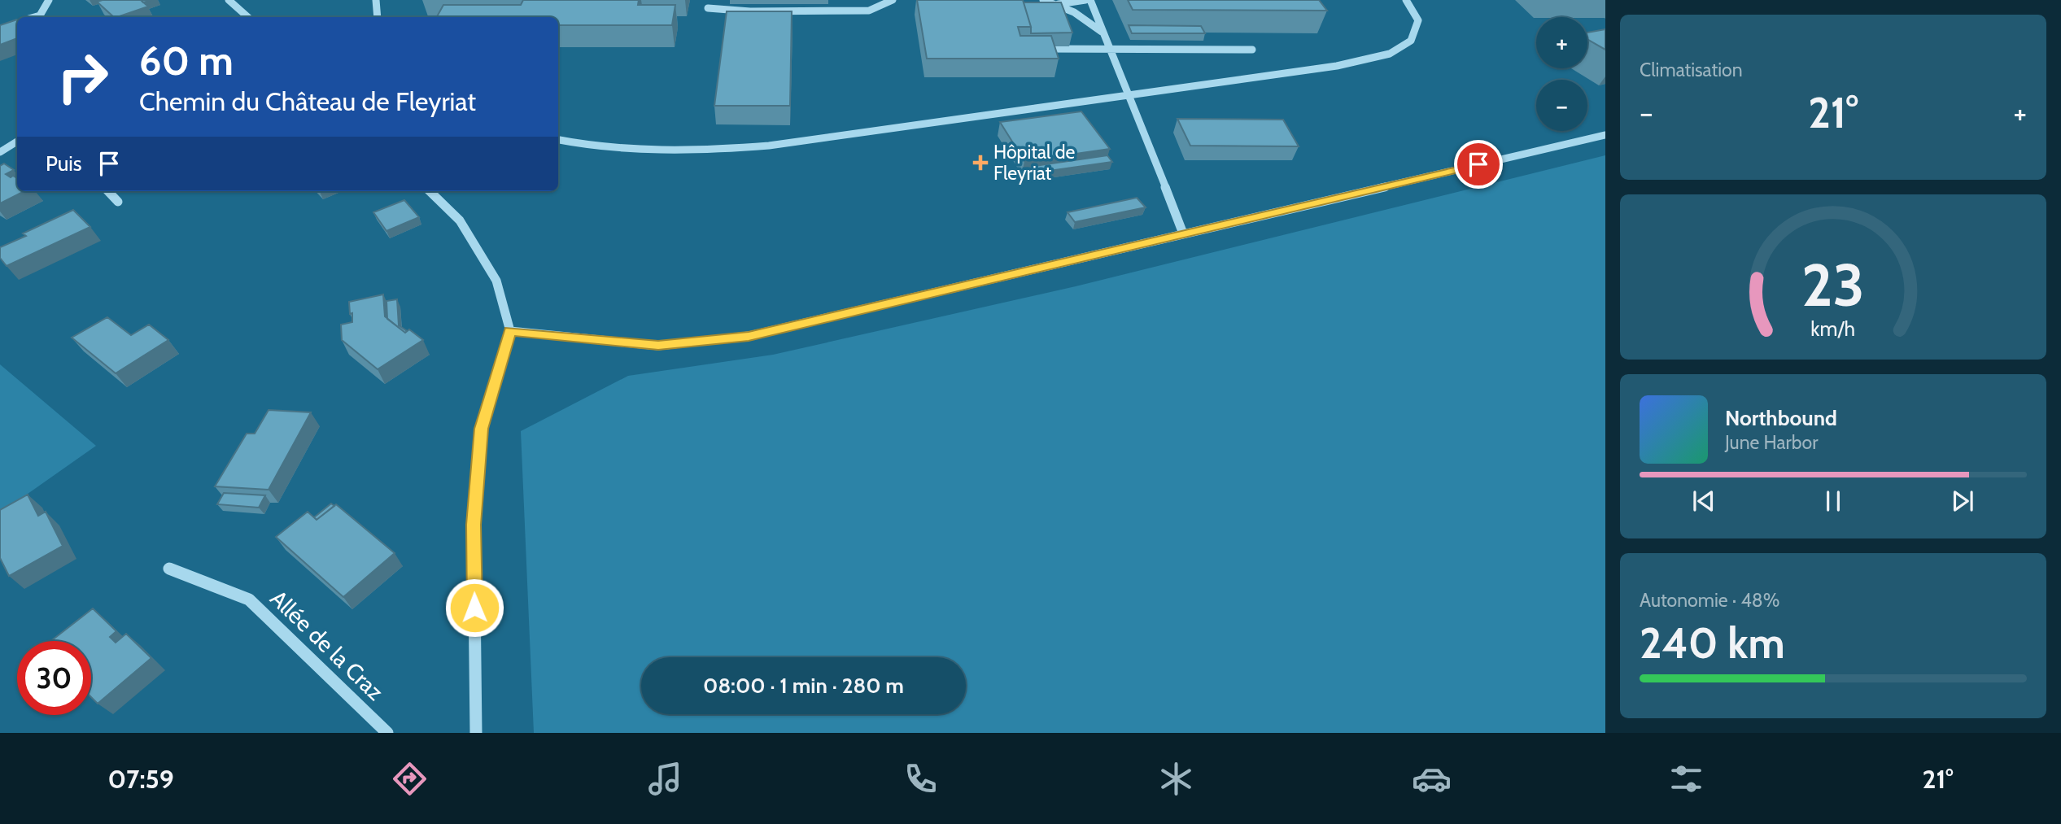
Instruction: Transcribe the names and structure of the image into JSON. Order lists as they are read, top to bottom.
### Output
{
  "streets": {
    "street": ["Allée de la Craz"]
  },
  "places": {
    "health": ["Hôpital de Fleyriat"]
  },
  "page": {
    "tile": [
      "Climatisation",
      ["Autonomie · 48%", "240 km"]
    ],
    "map_buttons": ["+", "−"],
    "turn": ["60 m", "Chemin du Château de Fleyriat"],
    "heat": ["−", "21°", "+"],
    "then": "Puis",
    "song": ["Northbound", "June Harbor"],
    "limit": "30",
    "trip": "08:00 · 1 min · 280 m",
    "tabs": ["07:59", "21°"],
    "gauge": ["23", "km/h"]
  }
}
